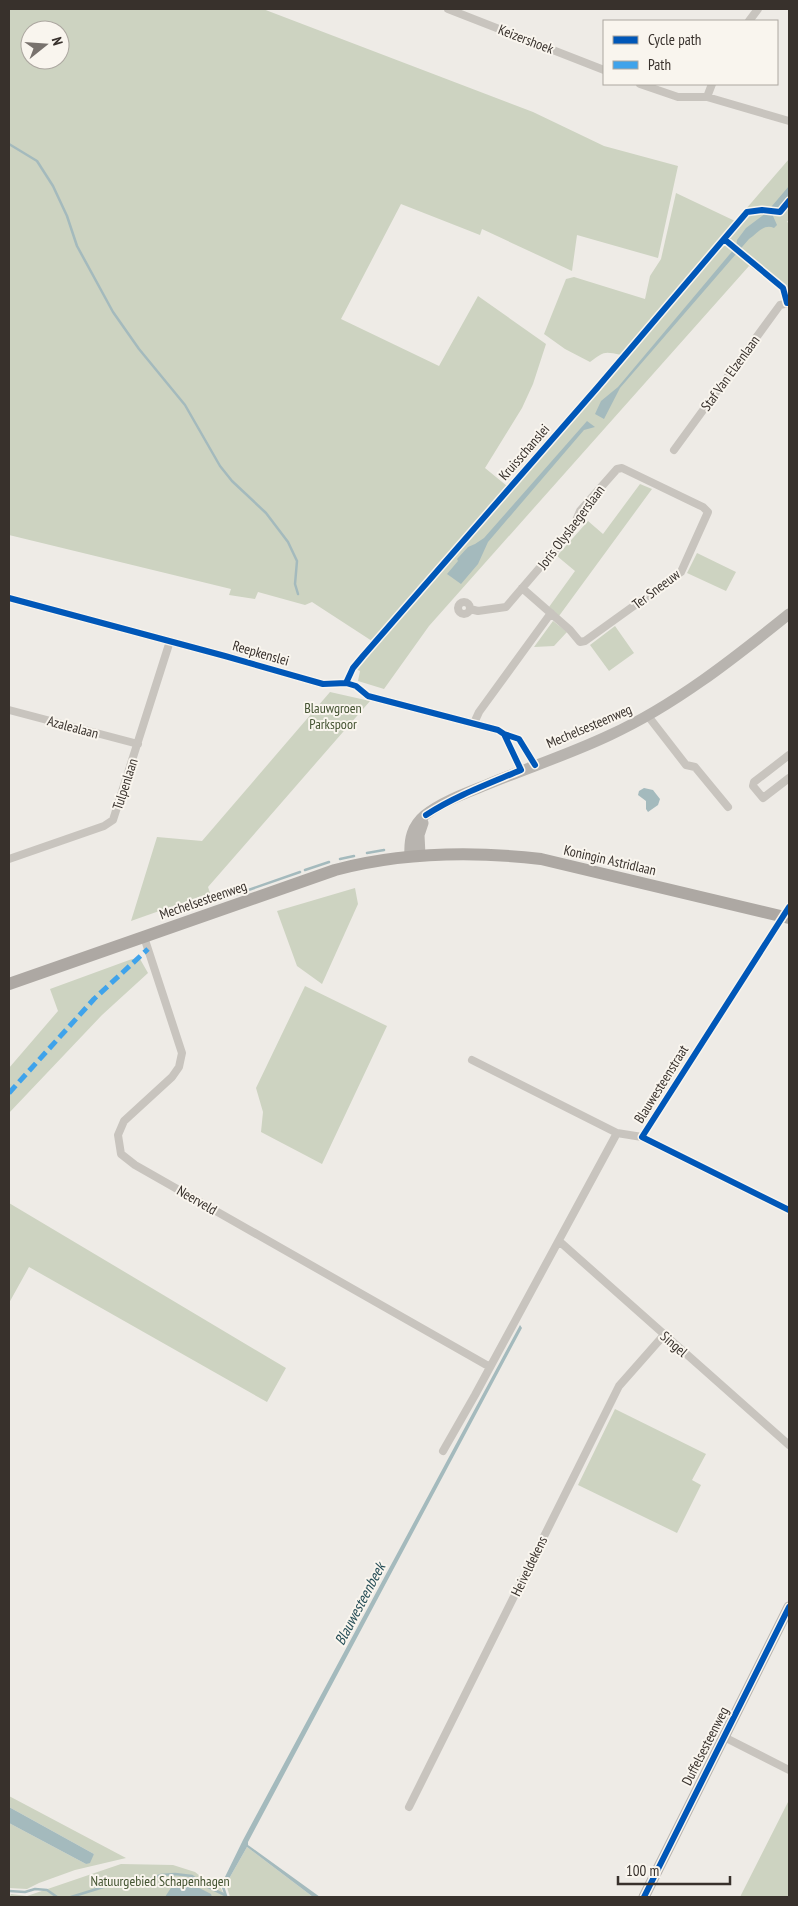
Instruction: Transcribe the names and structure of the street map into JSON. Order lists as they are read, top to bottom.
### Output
{
  "streets": {
    "main road": ["Mechelsesteenweg", "Koningin Astridlaan"],
    "street": [
      "Keizershoek",
      "Staf Van Elzenlaan",
      "Kruisschanslei",
      "Joris Olyslaegerslaan",
      "Ter Sneeuw",
      "Reepkenslei",
      "Azalealaan",
      "Tulpenlaan",
      "Blauwesteenstraat",
      "Neerveld",
      "Singel",
      "Heiveldekens",
      "Duffelsesteenweg"
    ]
  },
  "crossings": [
    ["Kruisschanslei", "Reepkenslei"],
    ["Joris Olyslaegerslaan", "Ter Sneeuw"],
    ["Reepkenslei", "Tulpenlaan"],
    ["Mechelsesteenweg", "Koningin Astridlaan"],
    ["Mechelsesteenweg", "Neerveld"],
    ["Azalealaan", "Tulpenlaan"],
    ["Koningin Astridlaan", "Blauwesteenstraat"],
    ["Blauwesteenstraat", "Neerveld"],
    ["Blauwesteenstraat", "Singel"],
    ["Singel", "Heiveldekens"]
  ],
  "water": ["Blauwesteenbeek"],
  "parks": ["Blauwgroen Parkspoor", "Natuurgebied Schapenhagen"],
  "legend": ["Cycle path", "Path"],
  "scale_bar": "100 m",
  "north": "right"
}
